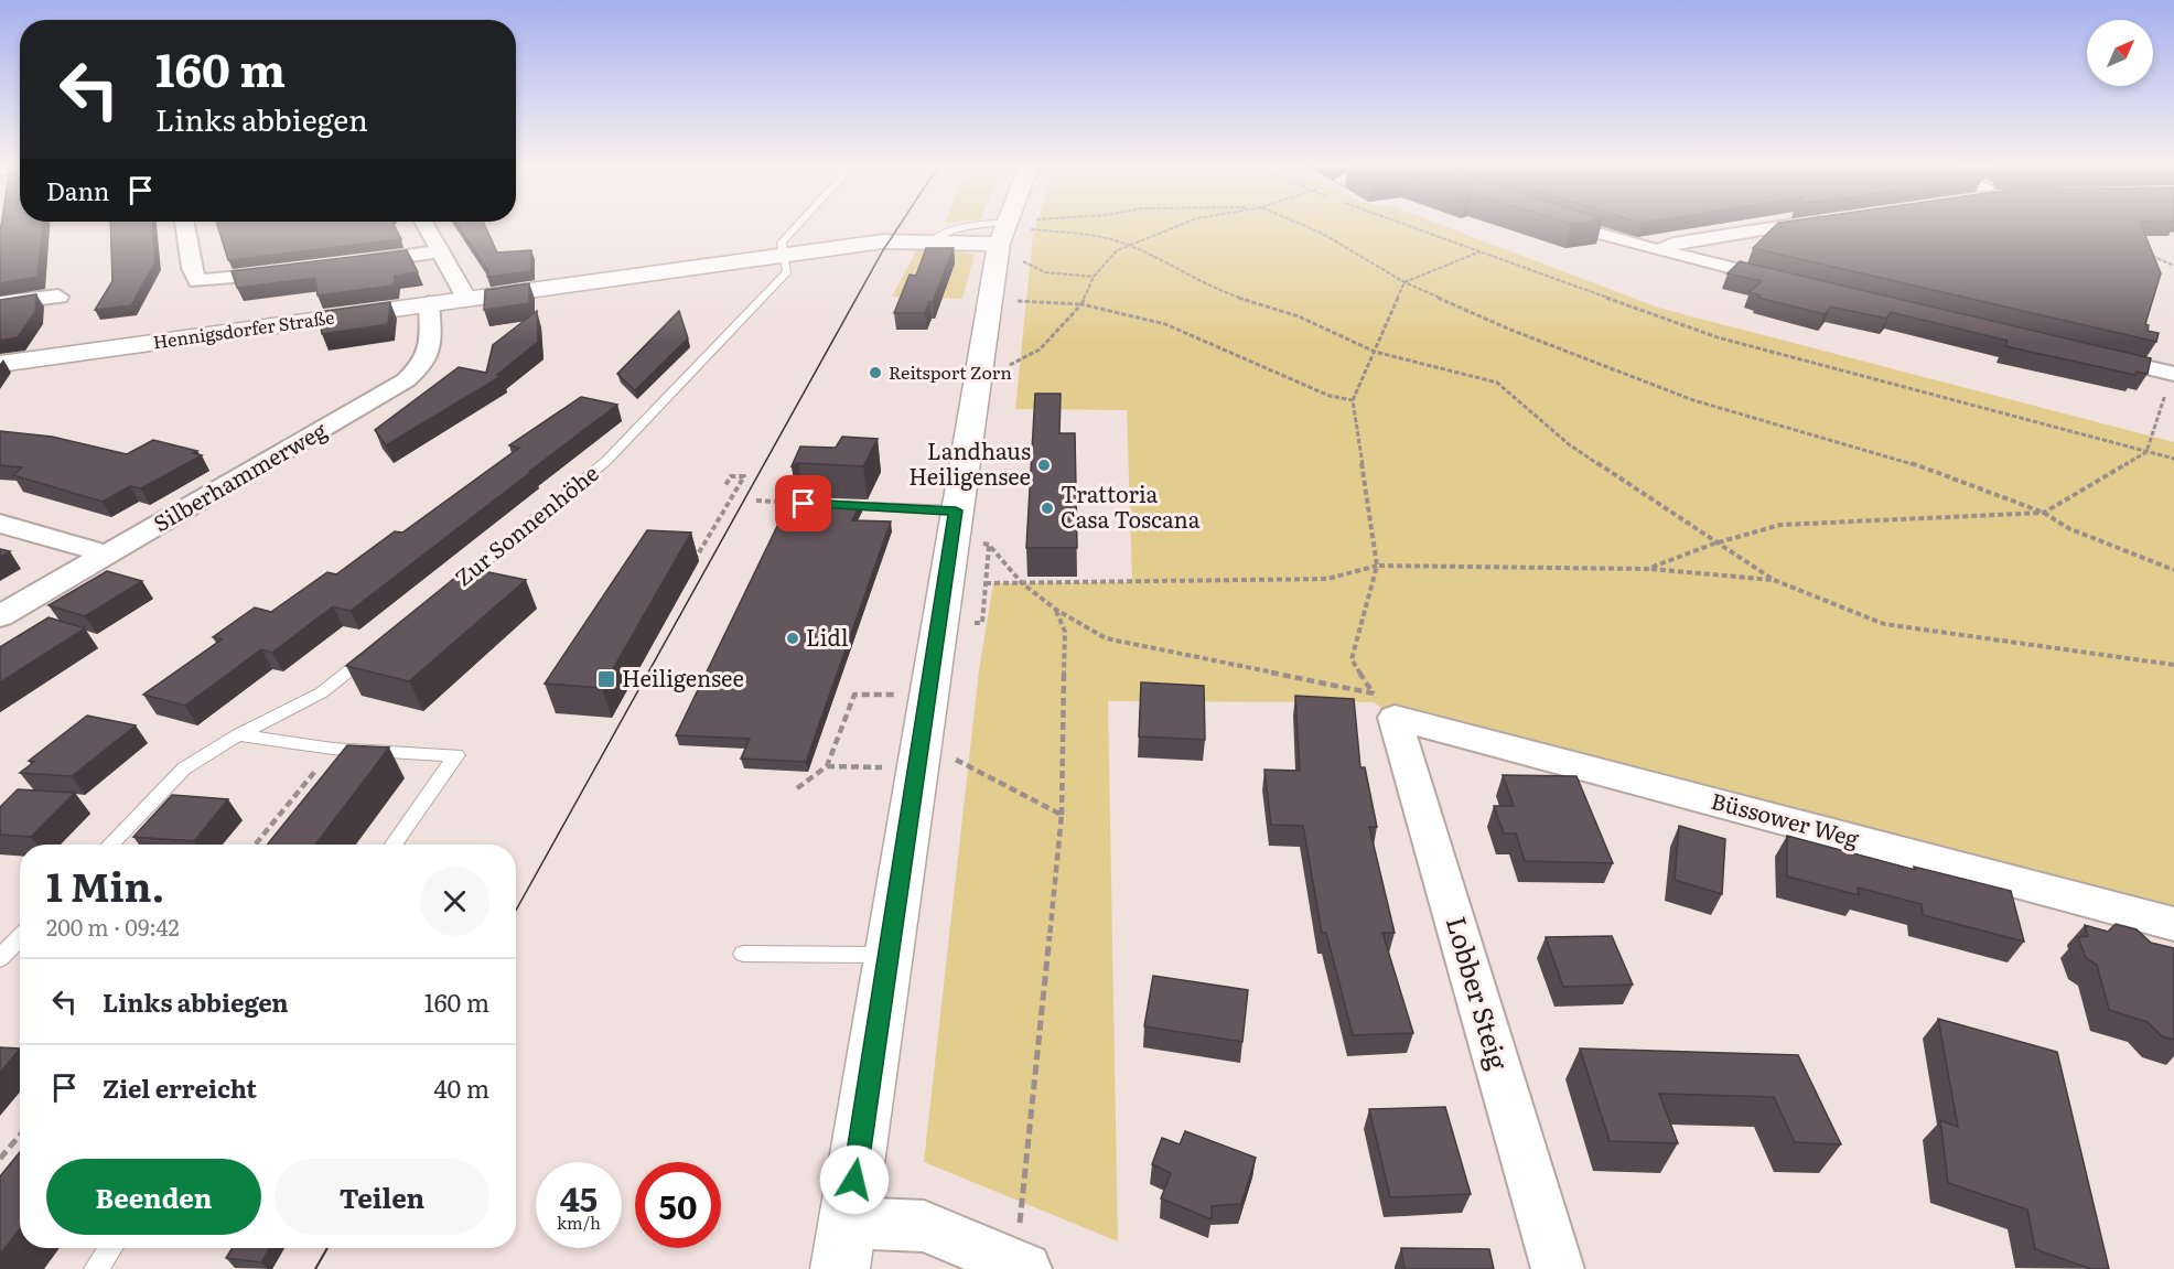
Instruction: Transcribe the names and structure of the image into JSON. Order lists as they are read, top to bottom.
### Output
{
  "streets": {
    "main road": ["Hennigsdorfer Straße"],
    "street": ["Silberhammerweg", "Büssower Weg", "Lobber Steig"],
    "lane": ["Zur Sonnenhöhe"]
  },
  "crossings": [
    ["Hennigsdorfer Straße", "Silberhammerweg"],
    ["Hennigsdorfer Straße", "Zur Sonnenhöhe"],
    ["Büssower Weg", "Lobber Steig"]
  ],
  "places": {
    "other": [
      "Reitsport Zorn",
      "Landhaus Heiligensee",
      "Trattoria Casa Toscana",
      "Lidl"
    ],
    "transit": ["Heiligensee"]
  },
  "north": "top right",
  "page": {
    "turn": ["160 m", "Links abbiegen"],
    "then": "Dann",
    "heading": ["1 Min.", "200 m · 09:42"],
    "list": [
      {
        "name": "Links abbiegen",
        "value": "160 m"
      },
      {
        "name": "Ziel erreicht",
        "value": "40 m"
      }
    ],
    "buttons": ["Beenden", "Teilen"],
    "speed": "45 km/h",
    "limit": "50"
  }
}
